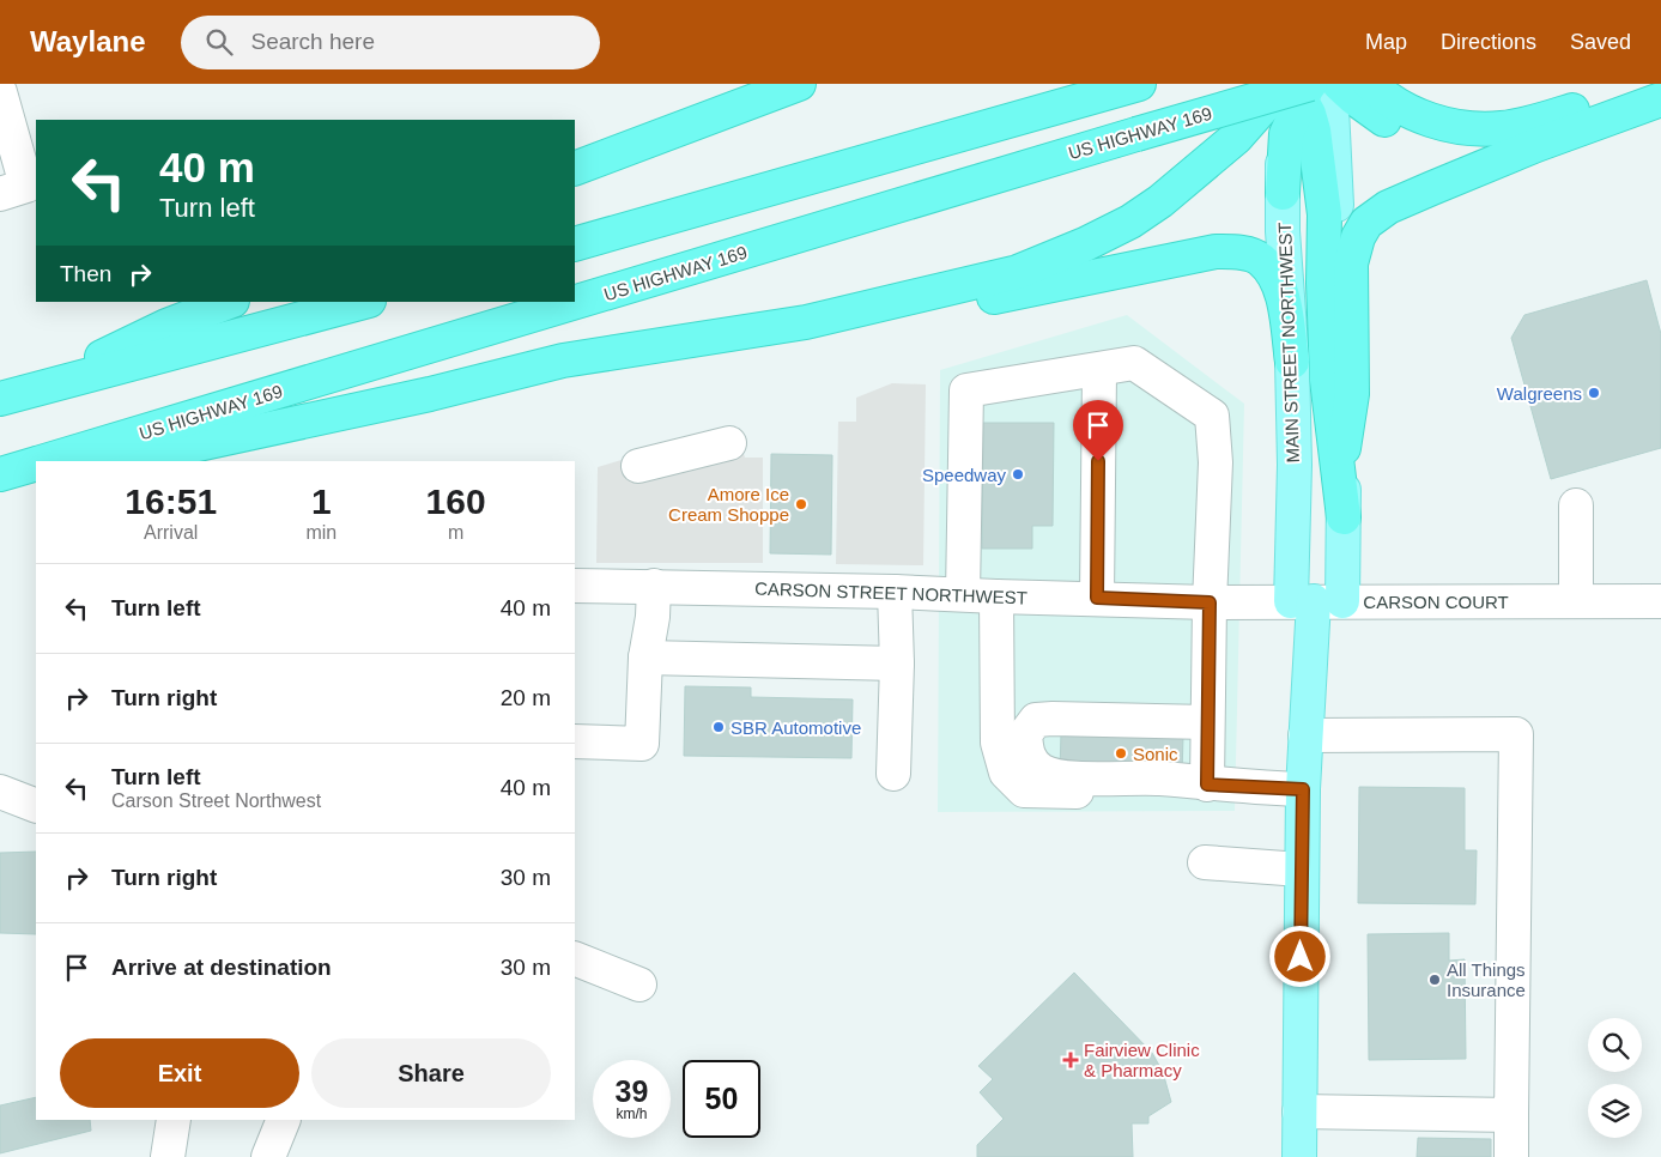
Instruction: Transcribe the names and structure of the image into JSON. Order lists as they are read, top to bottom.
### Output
{
  "streets": {
    "highway": ["US HIGHWAY 169"],
    "main road": ["MAIN STREET NORTHWEST"],
    "street": ["CARSON STREET NORTHWEST", "CARSON COURT"]
  },
  "crossings": [
    ["MAIN STREET NORTHWEST", "CARSON COURT"],
    ["CARSON STREET NORTHWEST", "CARSON COURT"]
  ],
  "places": {
    "other": [
      "Walgreens",
      "Speedway",
      "Amore Ice Cream Shoppe",
      "SBR Automotive",
      "Sonic",
      "All Things Insurance"
    ],
    "health": ["Fairview Clinic & Pharmacy"]
  },
  "page": {
    "header": "Waylane",
    "search": "Search here",
    "nav": ["Map", "Directions", "Saved"],
    "turn": ["40 m", "Turn left"],
    "then": "Then",
    "eta": [
      "16:51",
      "Arrival",
      "1",
      "min",
      "160",
      "m"
    ],
    "list": [
      {
        "name": "Turn left",
        "value": "40 m"
      },
      {
        "name": "Turn right",
        "value": "20 m"
      },
      {
        "name": "Turn left",
        "note": "Carson Street Northwest",
        "value": "40 m"
      },
      {
        "name": "Turn right",
        "value": "30 m"
      },
      {
        "name": "Arrive at destination",
        "value": "30 m"
      }
    ],
    "buttons": ["Exit", "Share"],
    "speed": "39 km/h",
    "limit": "50"
  }
}
